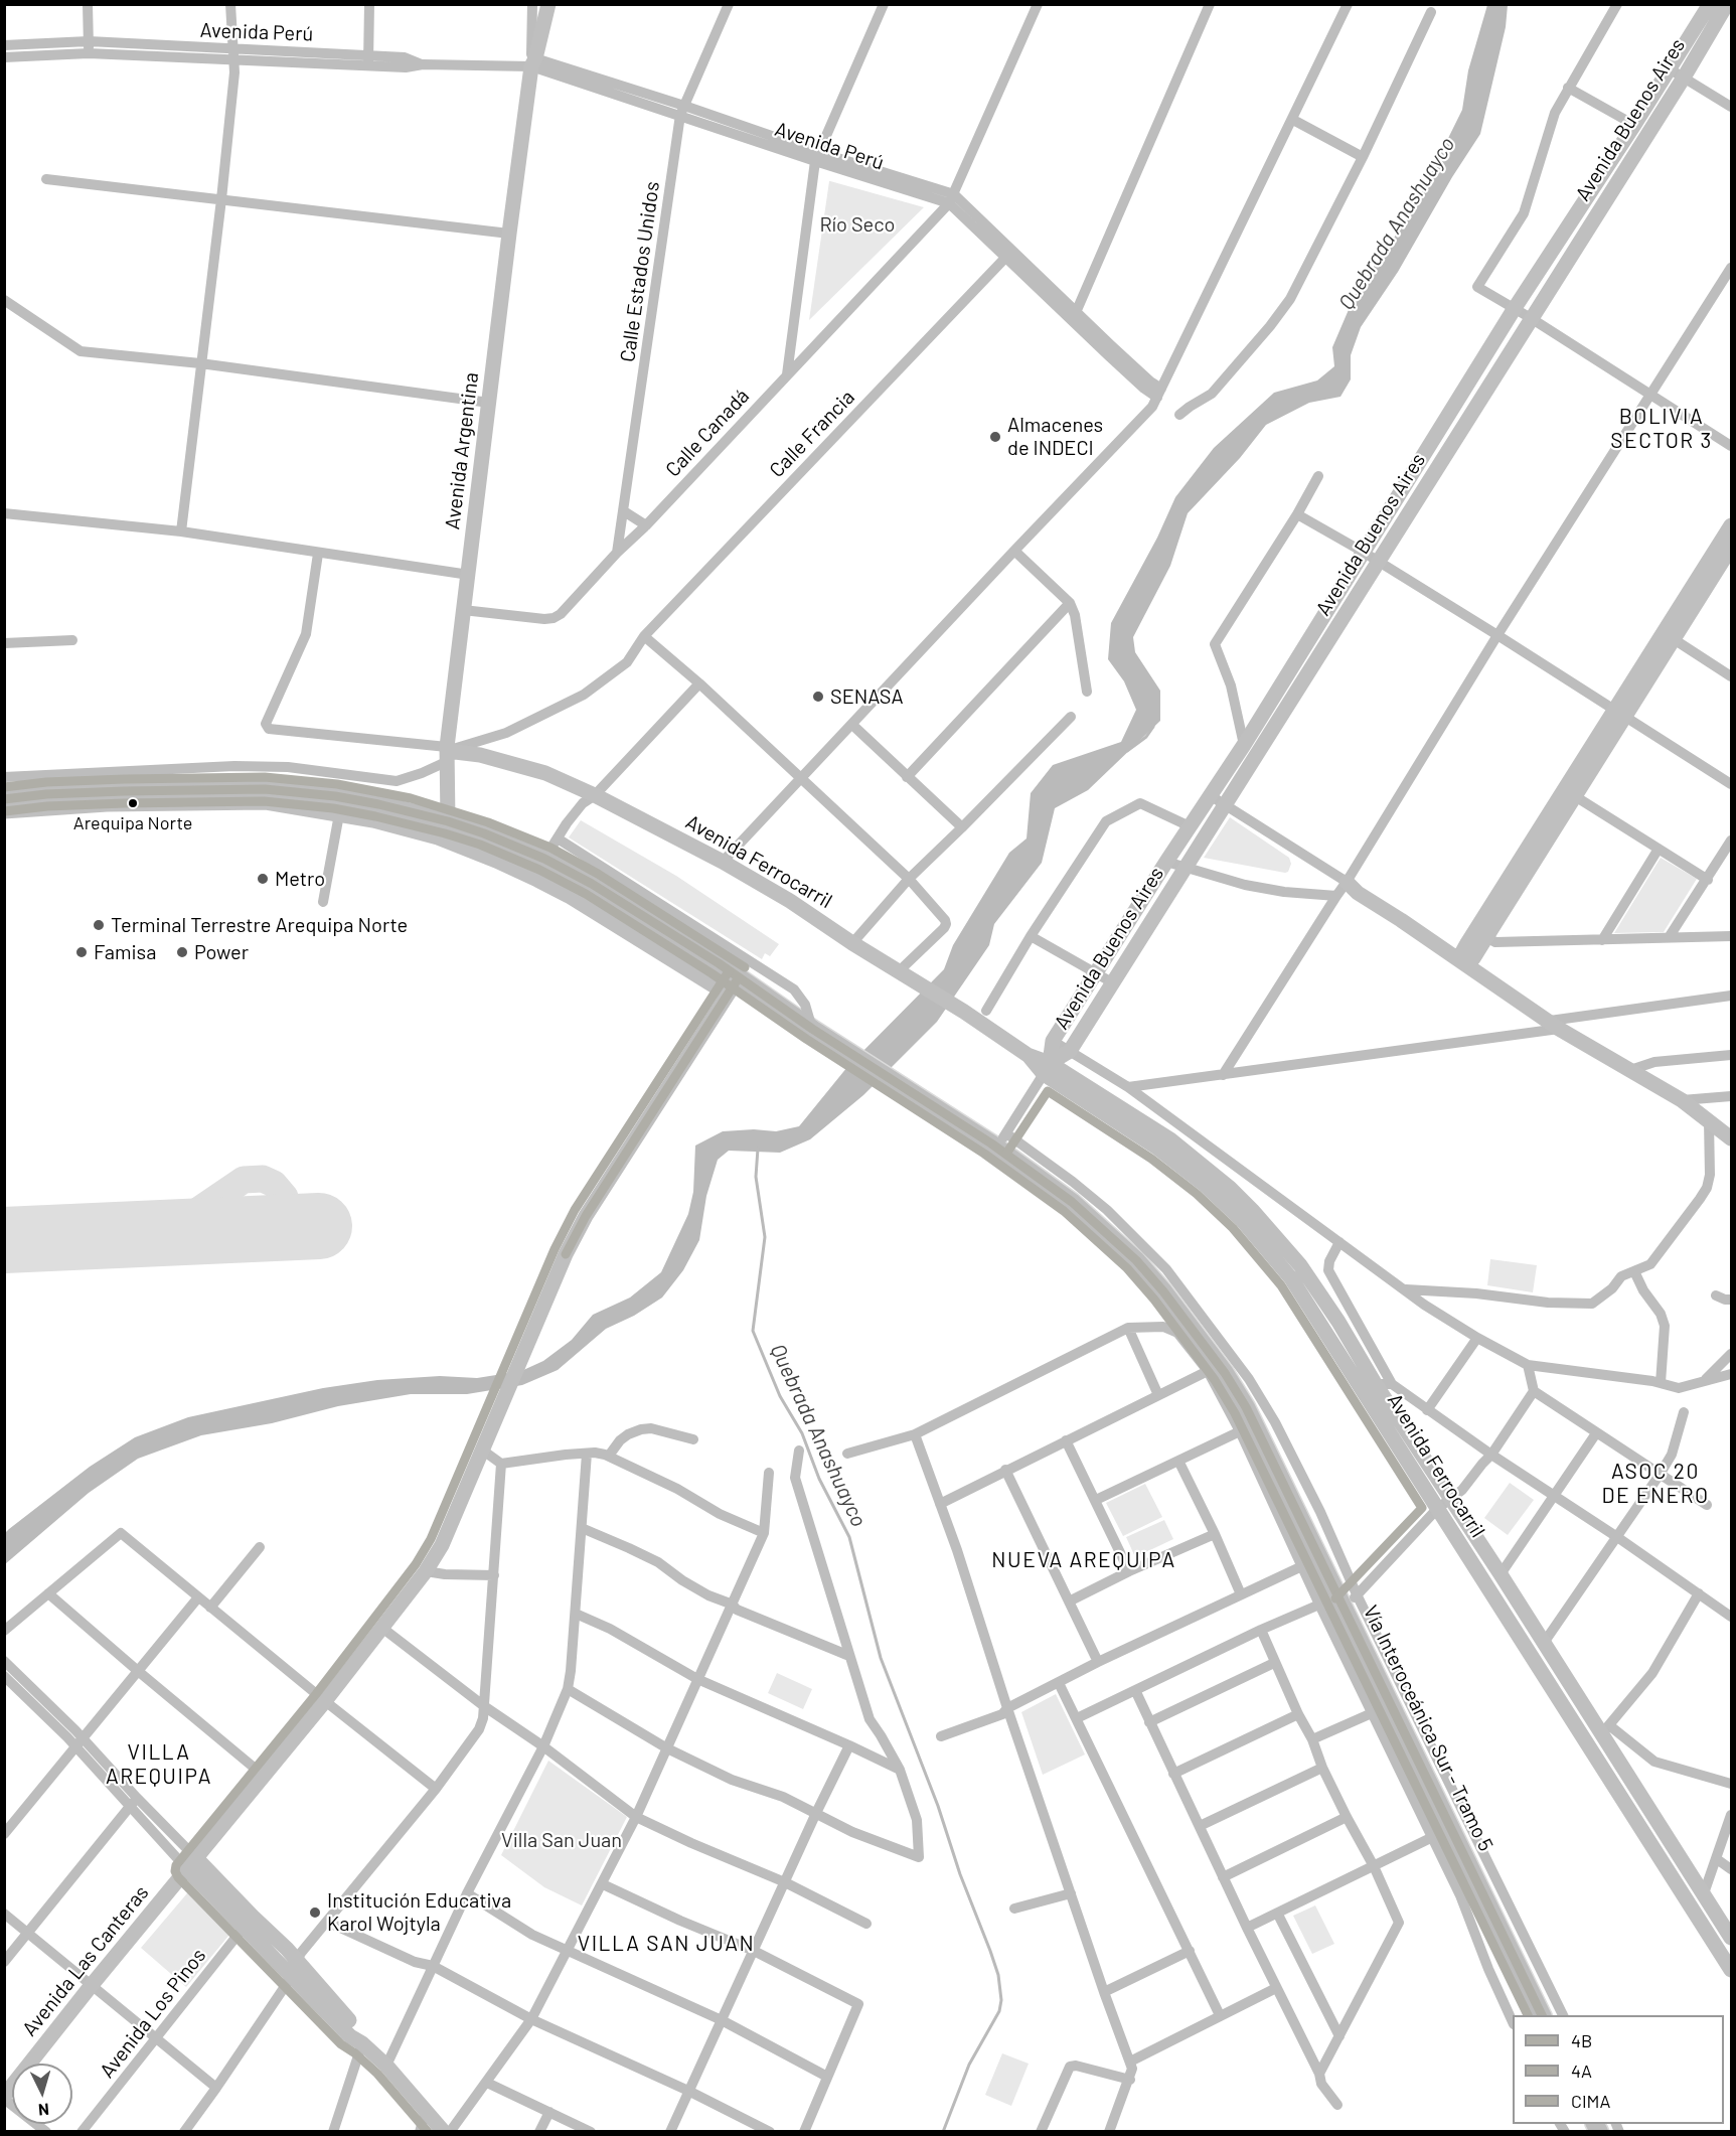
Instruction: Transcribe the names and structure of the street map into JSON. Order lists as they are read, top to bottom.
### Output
{
  "streets": {
    "highway": ["Vía Interoceánica Sur - Tramo 5"],
    "street": [
      "Avenida Perú",
      "Avenida Buenos Aires",
      "Calle Estados Unidos",
      "Calle Canadá",
      "Calle Francia",
      "Avenida Argentina",
      "Avenida Ferrocarril",
      "Avenida Las Canteras",
      "Avenida Los Pinos"
    ]
  },
  "crossings": [
    ["Avenida Perú", "Calle Estados Unidos"],
    ["Avenida Perú", "Calle Canadá"],
    ["Avenida Perú", "Calle Francia"],
    ["Avenida Perú", "Avenida Argentina"],
    ["Avenida Buenos Aires", "Avenida Ferrocarril"],
    ["Calle Estados Unidos", "Calle Canadá"],
    ["Calle Canadá", "Avenida Argentina"],
    ["Calle Francia", "Avenida Argentina"],
    ["Calle Francia", "Avenida Ferrocarril"],
    ["Avenida Argentina", "Avenida Ferrocarril"],
    ["Avenida Argentina", "Vía Interoceánica Sur - Tramo 5"],
    ["Vía Interoceánica Sur - Tramo 5", "Avenida Las Canteras"]
  ],
  "districts": [
    "BOLIVIA SECTOR 3",
    "ASOC 20 DE ENERO",
    "NUEVA AREQUIPA",
    "VILLA AREQUIPA",
    "VILLA SAN JUAN"
  ],
  "water": ["Quebrada Anashuayco"],
  "parks": ["Río Seco", "Villa San Juan"],
  "places": [
    "Almacenes de INDECI",
    "SENASA",
    "Arequipa Norte",
    "Metro",
    "Terminal Terrestre Arequipa Norte",
    "Famisa",
    "Power",
    "Institución Educativa Karol Wojtyla"
  ],
  "lines": ["transit line CIMA", "transit line 4B", "transit line 4A"],
  "legend": ["4B", "4A", "CIMA"],
  "north": "bottom"
}
